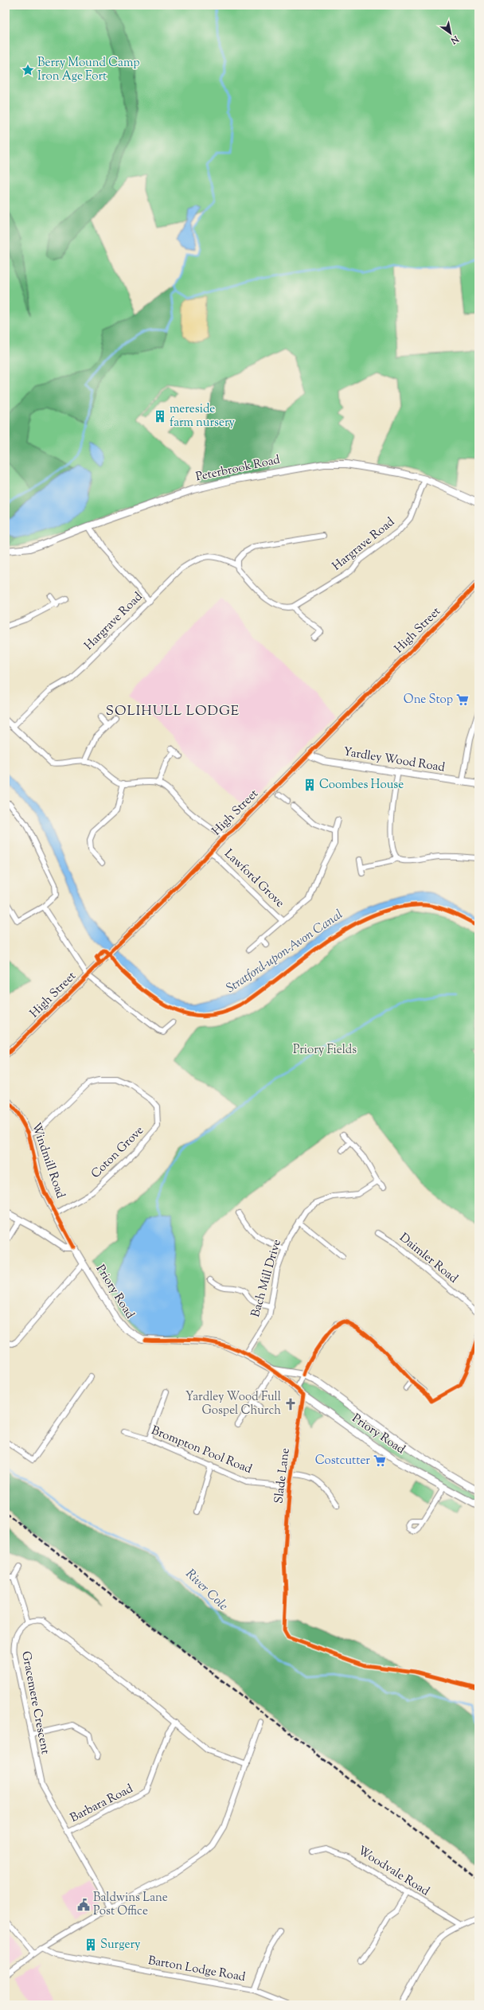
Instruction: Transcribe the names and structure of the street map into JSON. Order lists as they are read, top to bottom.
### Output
{
  "streets": {
    "street": [
      "Peterbrook Road",
      "Hargrave Road",
      "High Street",
      "Yardley Wood Road",
      "Lawford Grove",
      "Coton Grove",
      "Windmill Road",
      "Daimler Road",
      "Bach Mill Drive",
      "Priory Road",
      "Brompton Pool Road",
      "Slade Lane",
      "Gracemere Crescent",
      "Barbara Road",
      "Woodvale Road",
      "Barton Lodge Road"
    ]
  },
  "crossings": [
    ["Peterbrook Road", "Hargrave Road"],
    ["High Street", "Yardley Wood Road"],
    ["High Street", "Lawford Grove"],
    ["Coton Grove", "Windmill Road"],
    ["Windmill Road", "Priory Road"],
    ["Bach Mill Drive", "Priory Road"],
    ["Priory Road", "Slade Lane"],
    ["Brompton Pool Road", "Slade Lane"],
    ["Gracemere Crescent", "Barbara Road"]
  ],
  "districts": ["SOLIHULL LODGE"],
  "water": ["Stratford-upon-Avon Canal", "River Cole"],
  "parks": ["Priory Fields"],
  "places": {
    "place": ["Berry Mound Camp Iron Age Fort"],
    "building": ["mereside farm nursery", "Coombes House", "Surgery"],
    "supermarket": ["One Stop", "Costcutter"],
    "church": ["Yardley Wood Full Gospel Church"],
    "public building": ["Baldwins Lane Post Office"]
  },
  "north": "bottom right"
}
